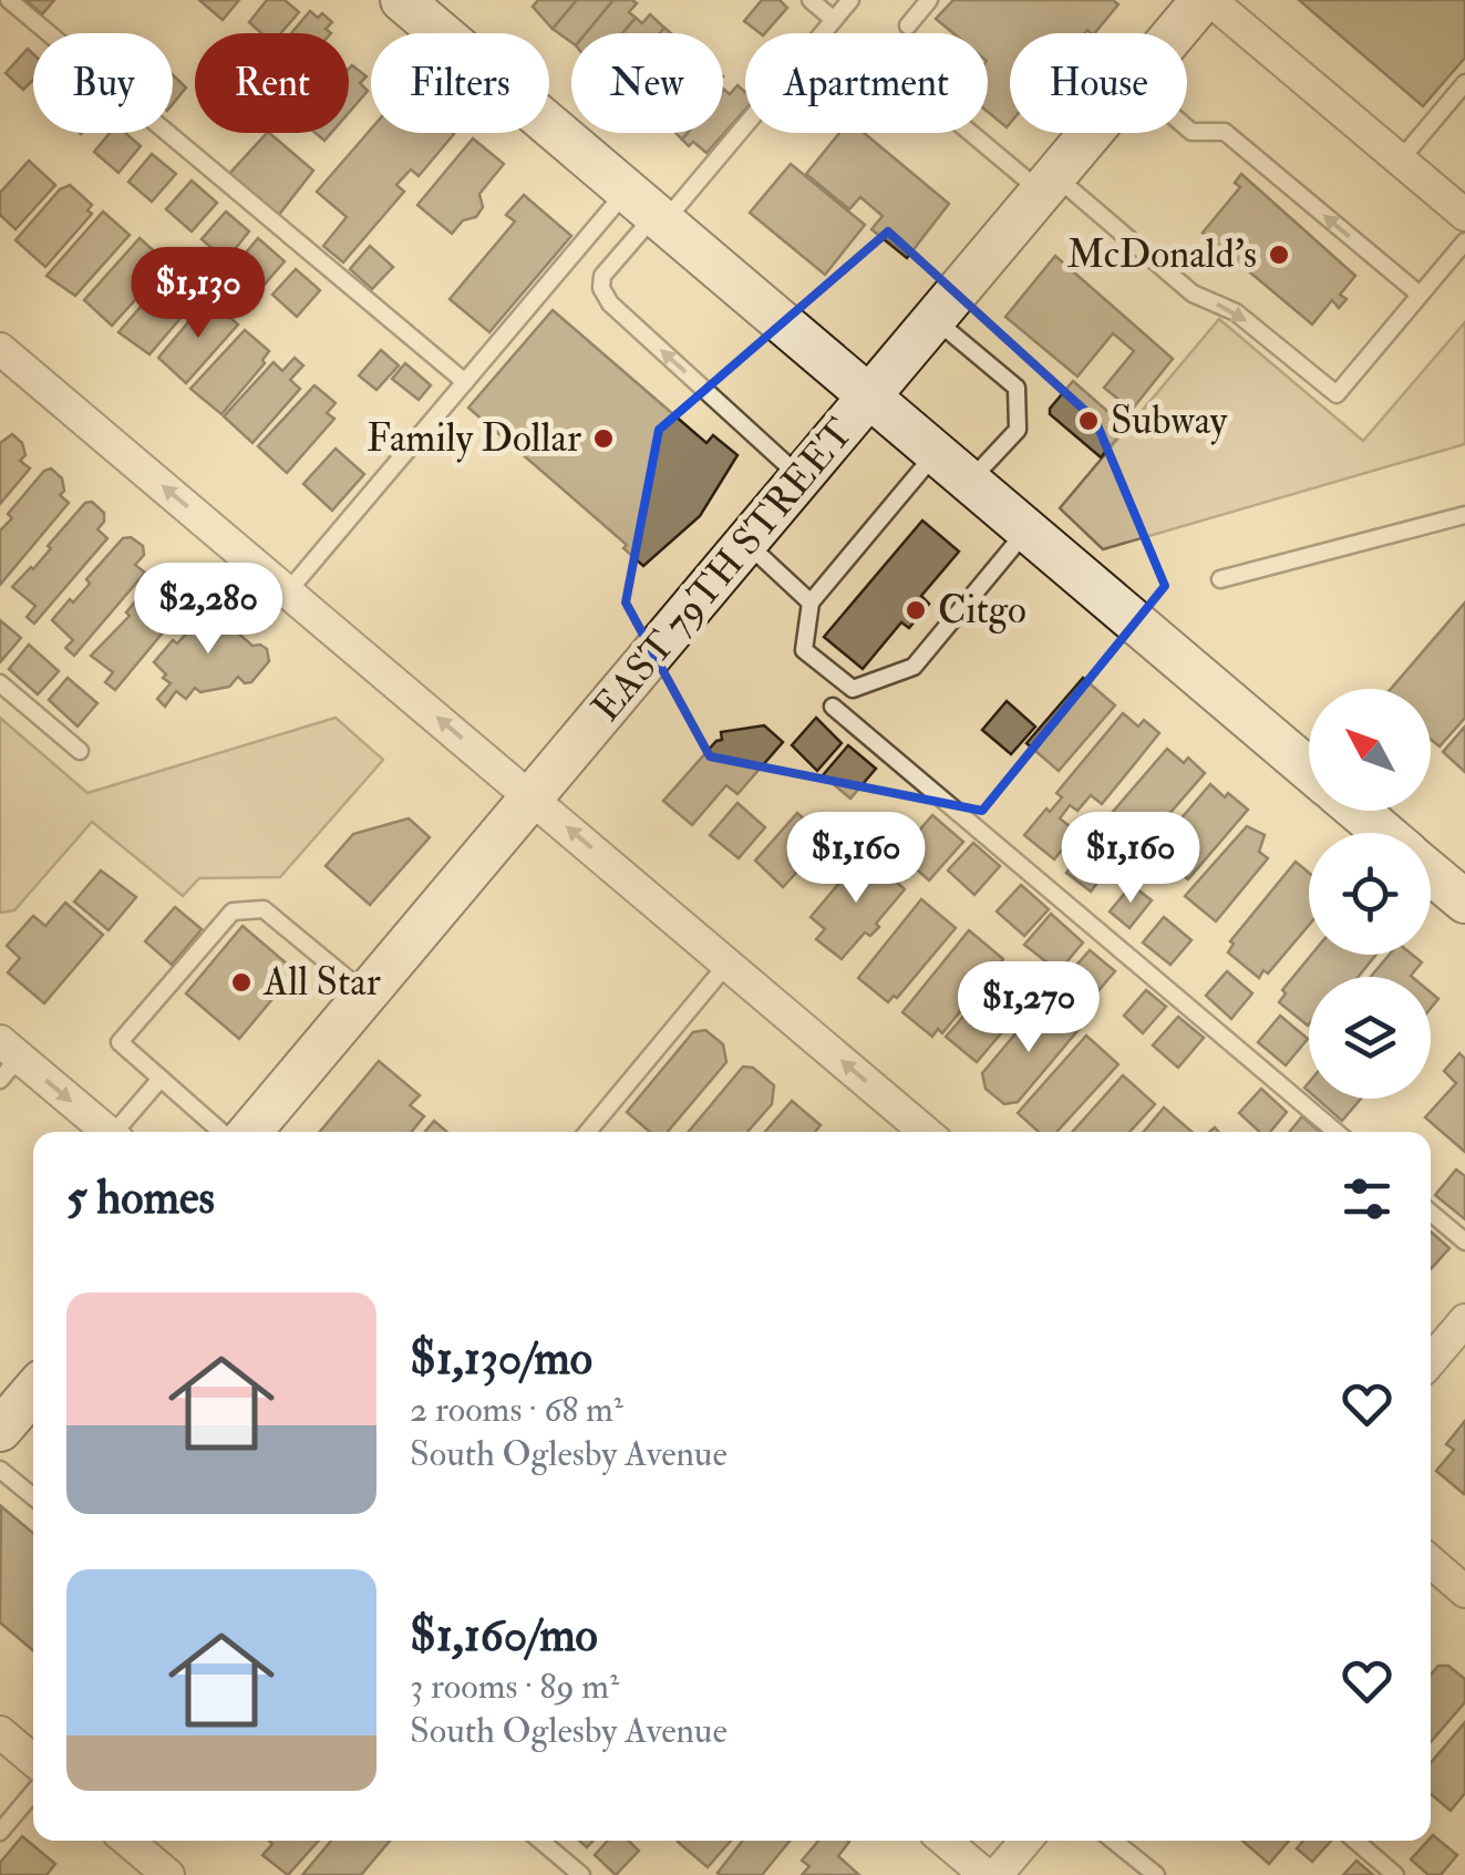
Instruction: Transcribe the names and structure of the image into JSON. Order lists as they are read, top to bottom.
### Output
{
  "streets": {
    "main road": ["EAST 79TH STREET"]
  },
  "places": [
    "McDonald's",
    "Subway",
    "Family Dollar",
    "Citgo",
    "All Star"
  ],
  "north": "top left",
  "page": {
    "chip": [
      "Buy",
      "Rent",
      "Filters",
      "New",
      "Apartment",
      "House"
    ],
    "price": [
      "$1,130",
      "$2,280",
      "$1,160",
      "$1,160",
      "$1,270"
    ],
    "heading": "5 homes",
    "list": [
      {
        "name": "$1,130/mo",
        "note": "2 rooms · 68 m² · South Oglesby Avenue"
      },
      {
        "name": "$1,160/mo",
        "note": "3 rooms · 89 m² · South Oglesby Avenue"
      }
    ]
  }
}
